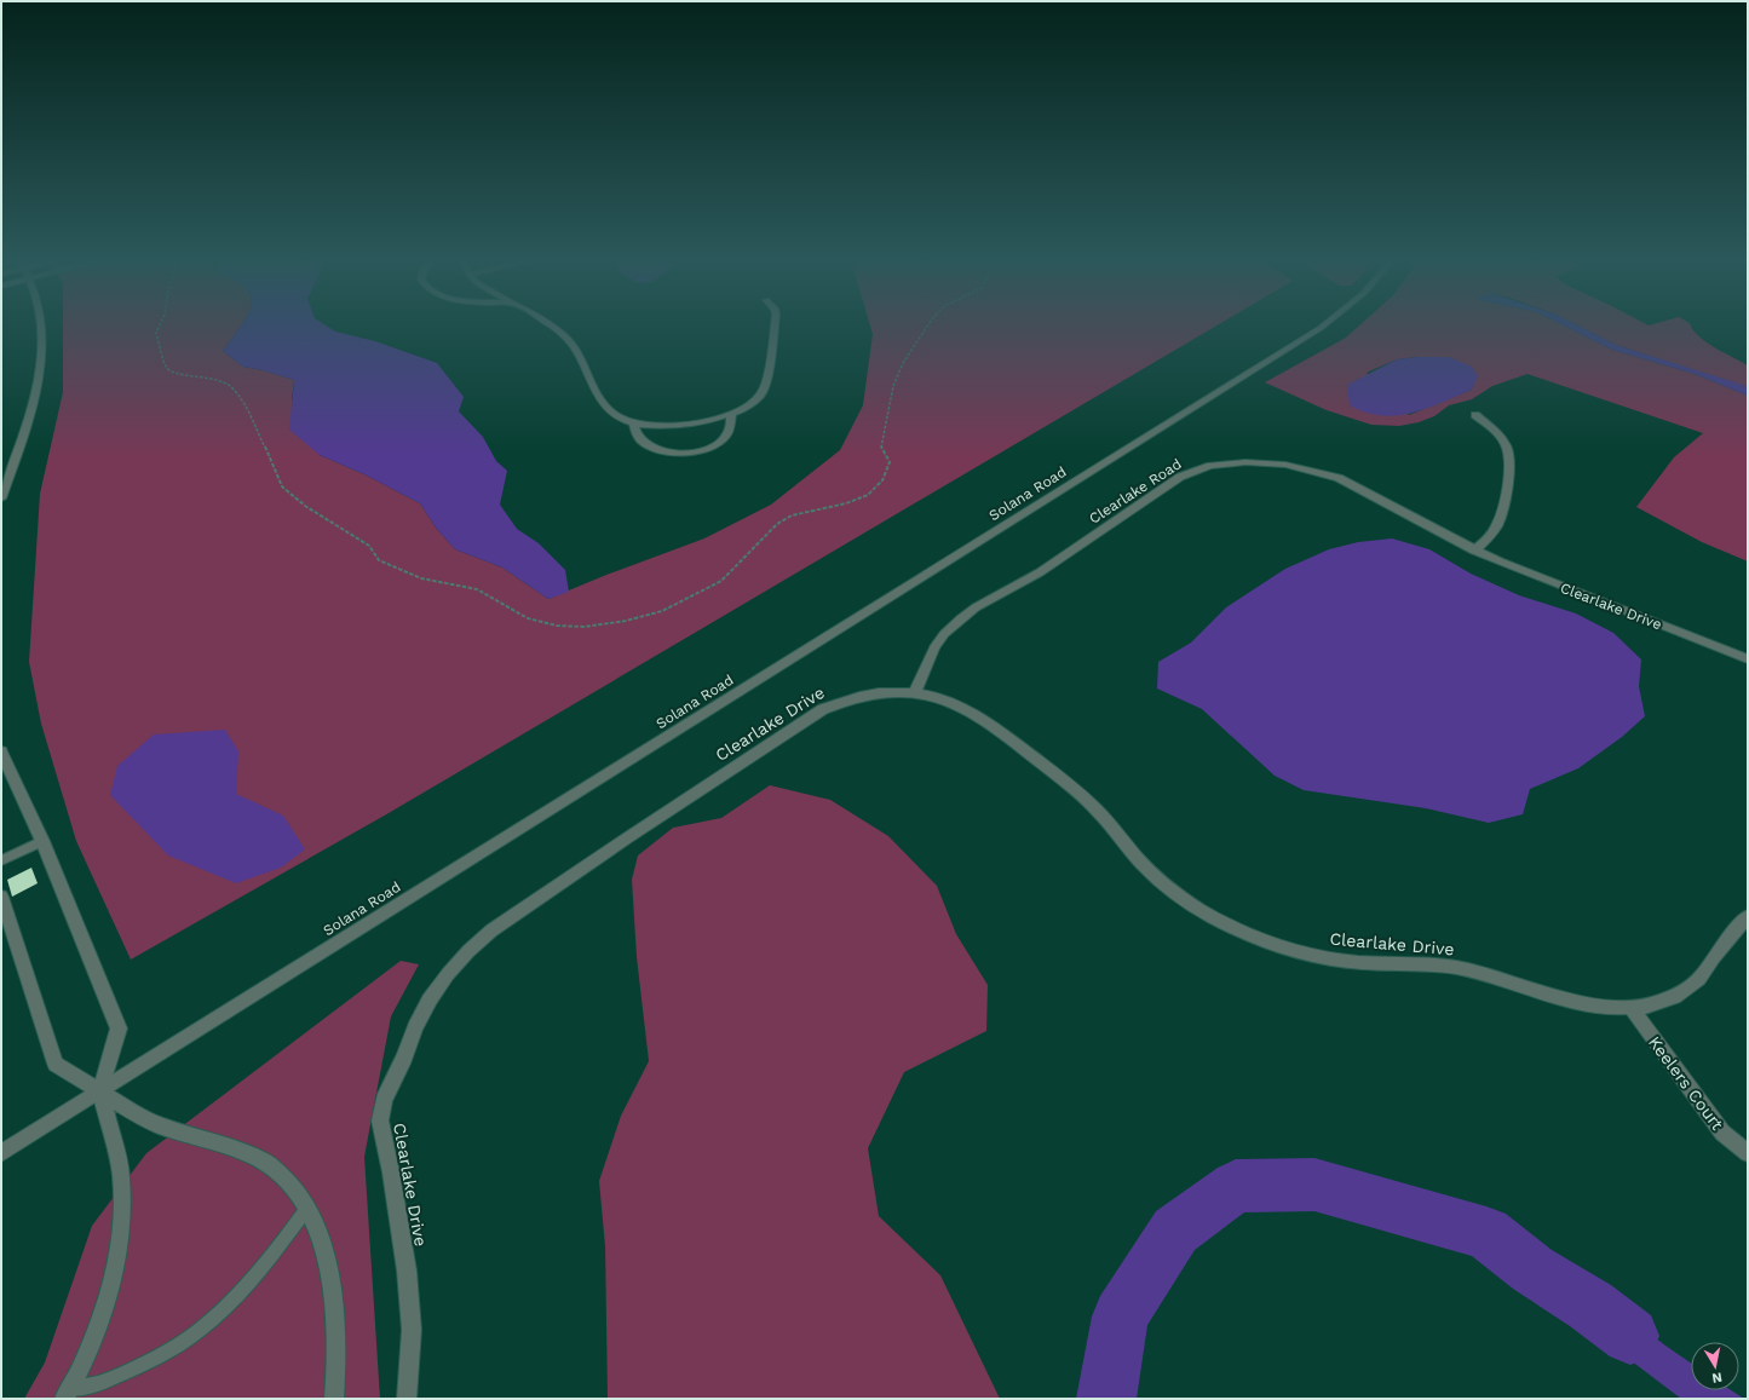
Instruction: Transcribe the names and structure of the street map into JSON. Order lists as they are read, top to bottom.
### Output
{
  "streets": {
    "street": [
      "Clearlake Road",
      "Solana Road",
      "Clearlake Drive",
      "Keelers Court"
    ]
  },
  "crossings": [
    ["Clearlake Road", "Clearlake Drive"],
    ["Clearlake Drive", "Keelers Court"]
  ],
  "north": "bottom"
}
